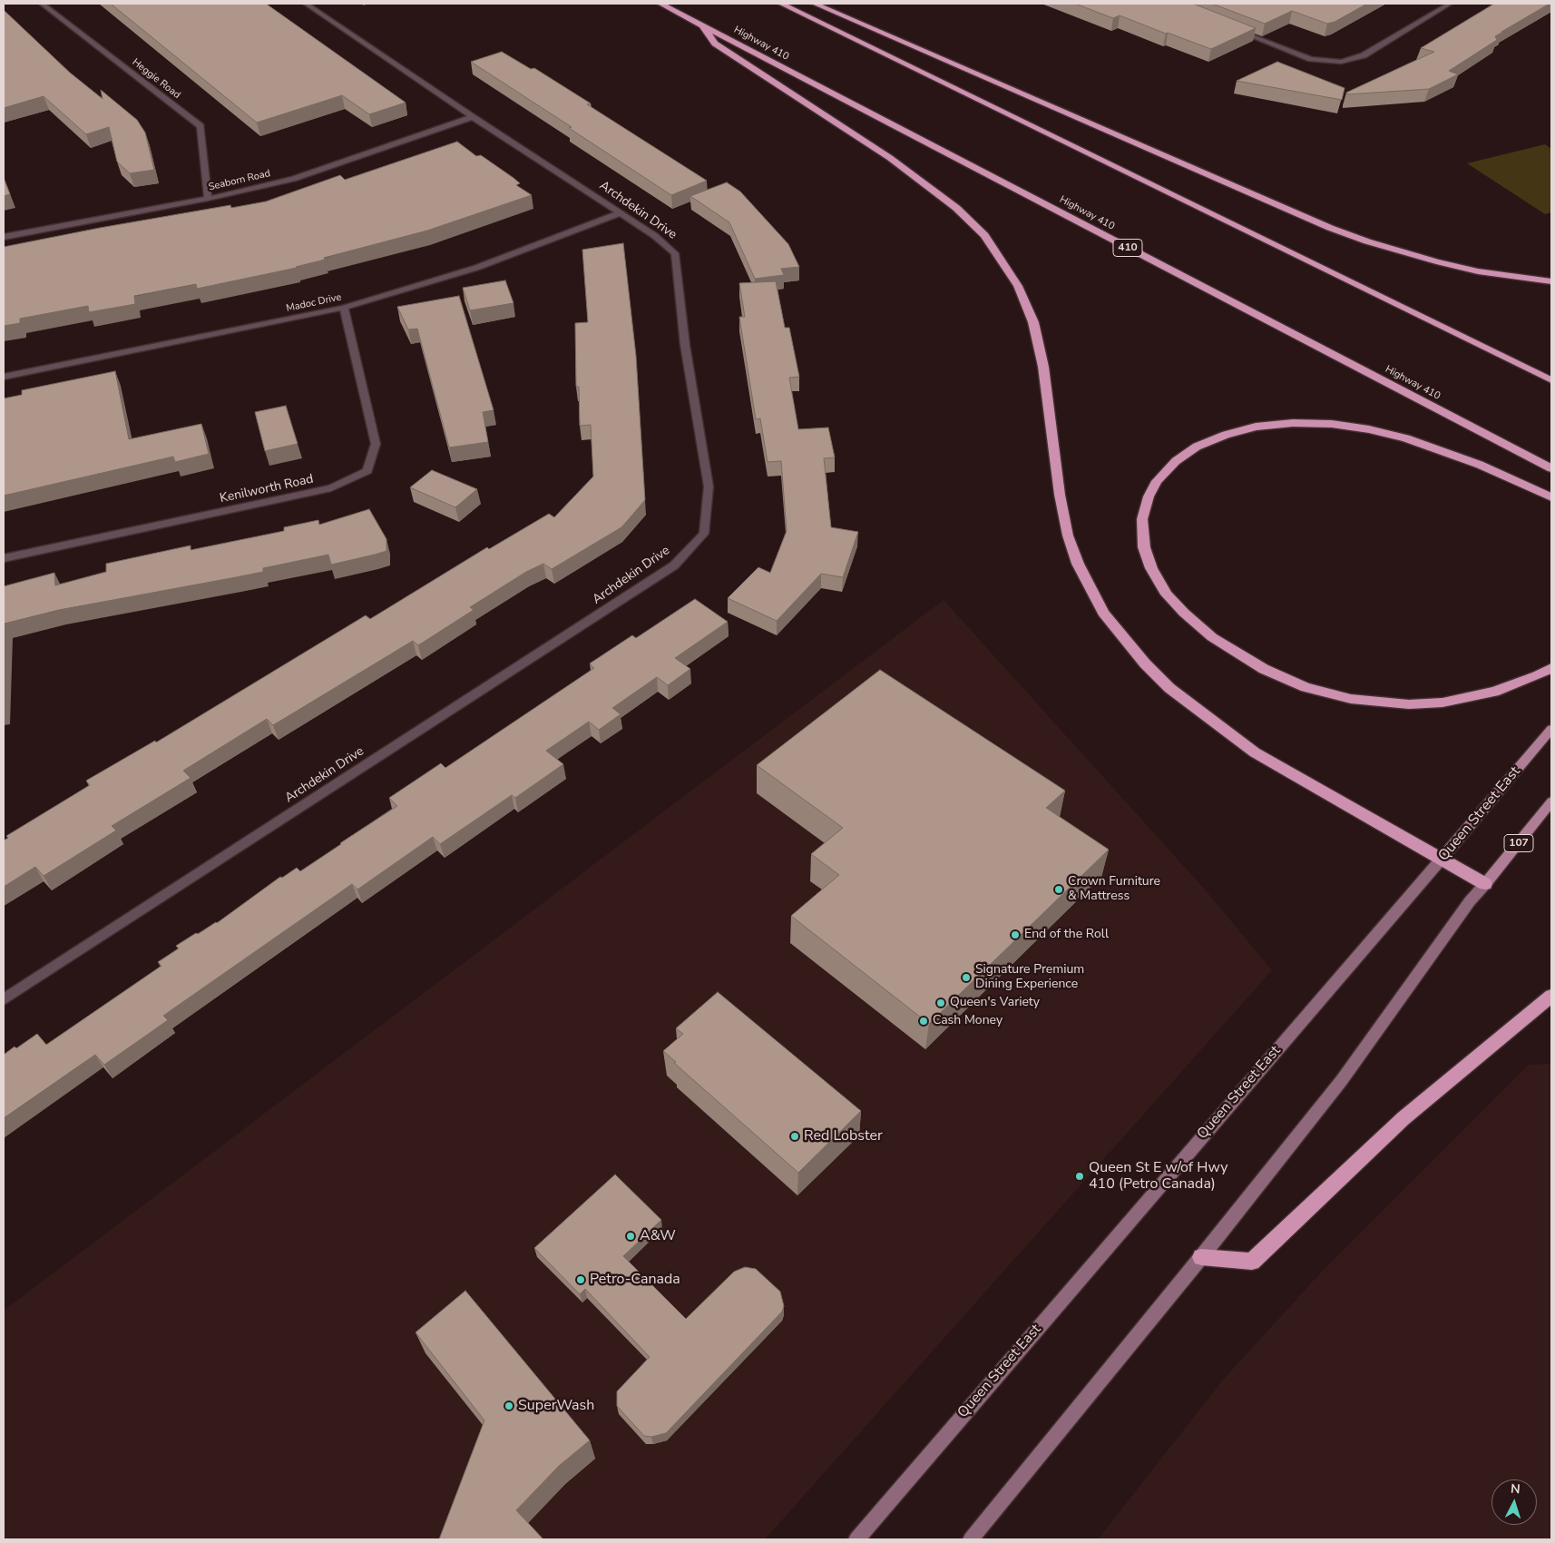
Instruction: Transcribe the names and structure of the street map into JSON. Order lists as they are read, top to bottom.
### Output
{
  "streets": {
    "highway": ["Highway 410", "410"],
    "main road": ["Queen Street East", "107"],
    "street": [
      "Heggie Road",
      "Seaborn Road",
      "Archdekin Drive",
      "Madoc Drive",
      "Kenilworth Road"
    ]
  },
  "crossings": [
    ["Heggie Road", "Seaborn Road"],
    ["Seaborn Road", "Archdekin Drive"],
    ["Archdekin Drive", "Madoc Drive"],
    ["Madoc Drive", "Kenilworth Road"]
  ],
  "places": [
    "Crown Furniture & Mattress",
    "End of the Roll",
    "Signature Premium Dining Experience",
    "Queen's Variety",
    "Cash Money",
    "Red Lobster",
    "Queen St E w/of Hwy 410 (Petro Canada)",
    "A&W",
    "Petro-Canada",
    "SuperWash"
  ],
  "north": "top"
}
